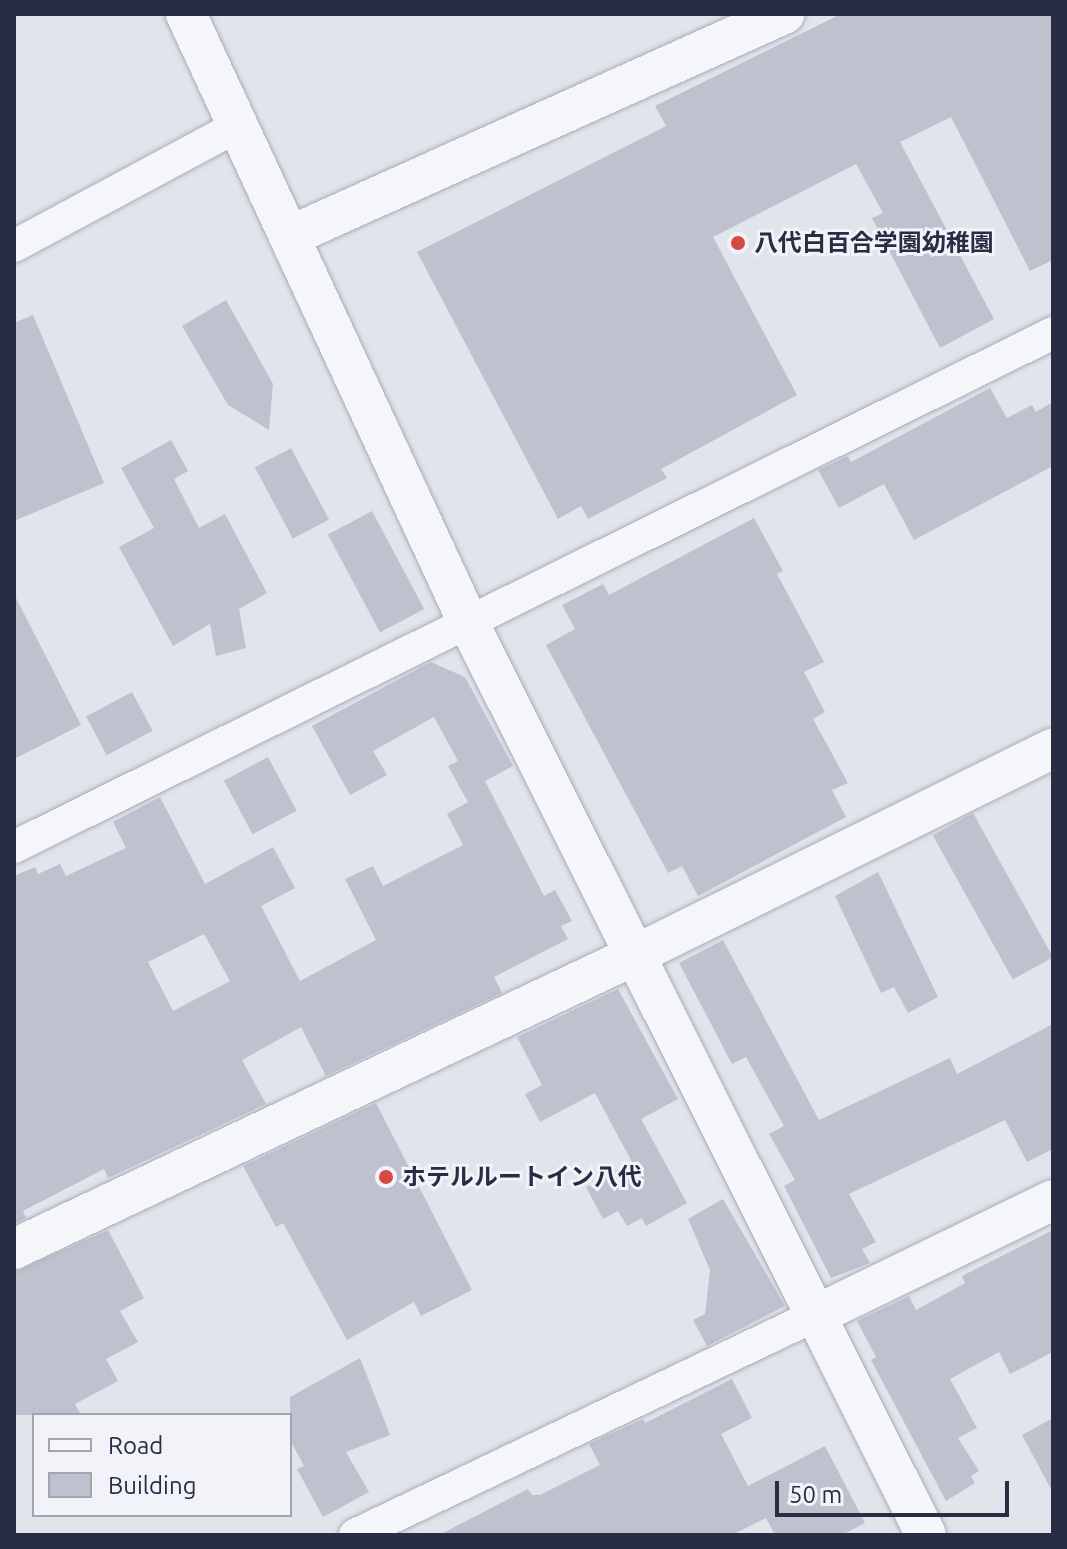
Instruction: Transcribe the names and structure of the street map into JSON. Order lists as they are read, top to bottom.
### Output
{
  "places": ["八代白百合学園幼稚園", "ホテルルートイン八代"],
  "legend": ["Road", "Building"],
  "scale_bar": "50 m"
}
